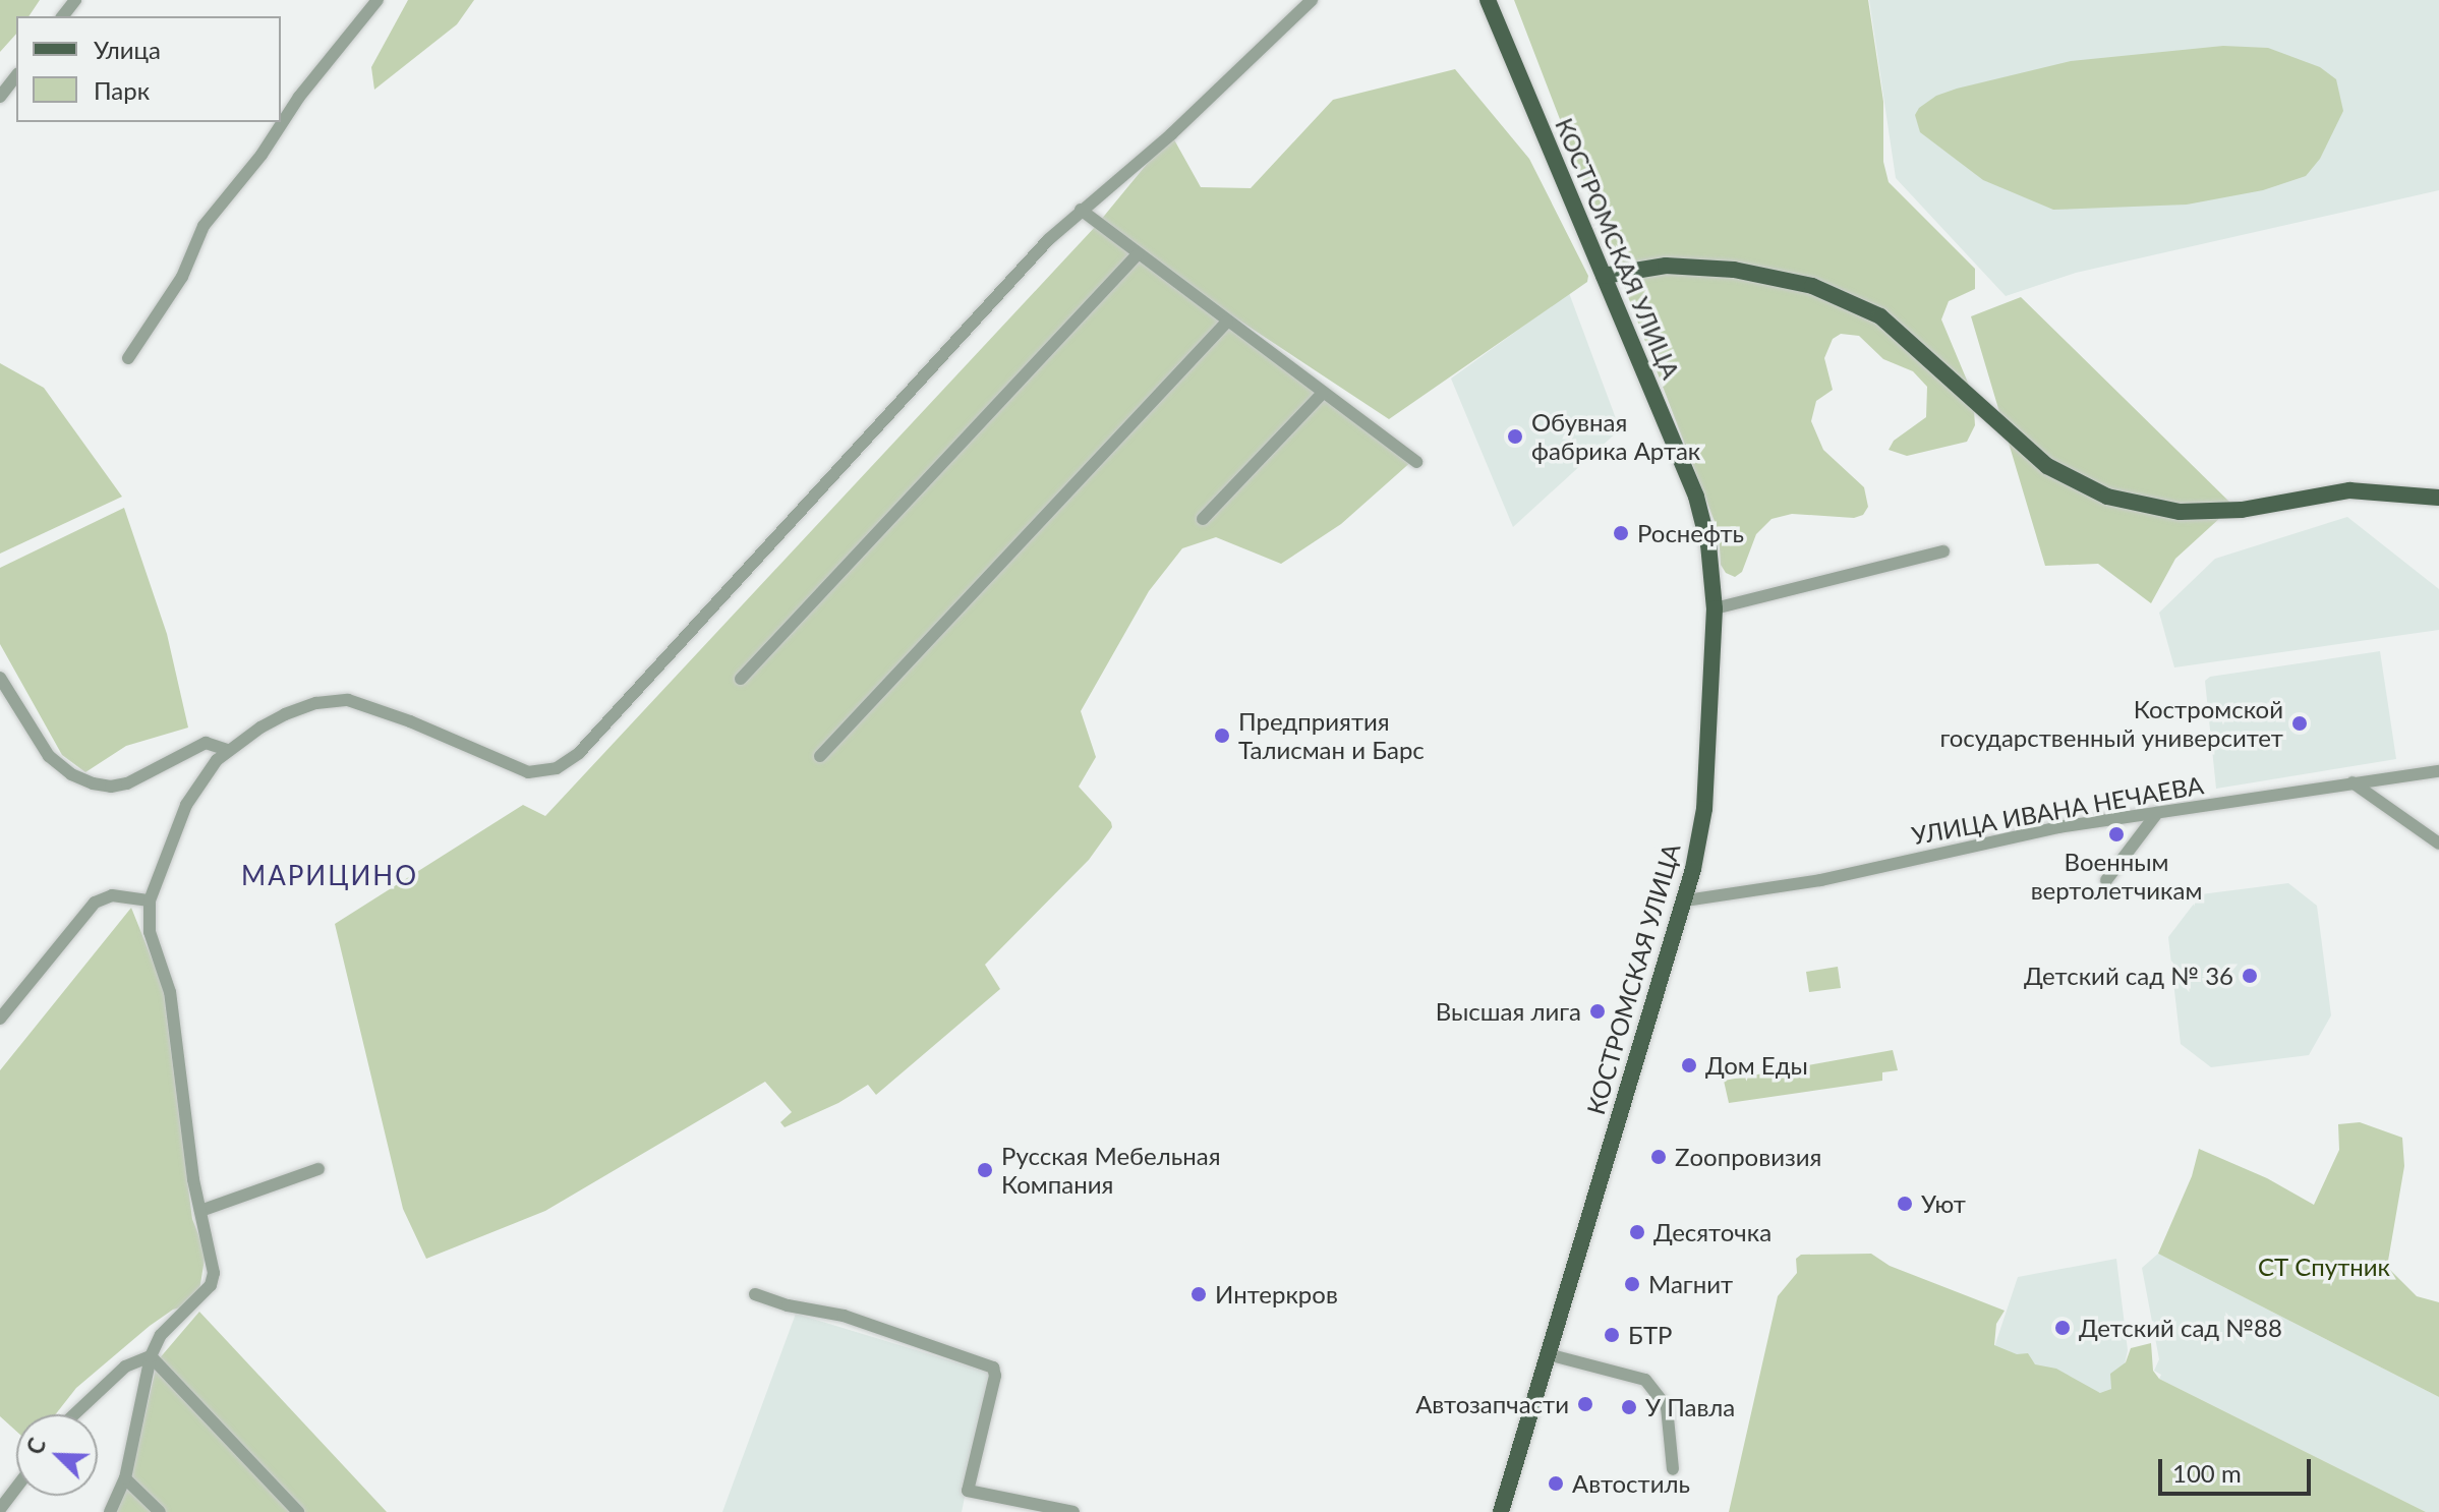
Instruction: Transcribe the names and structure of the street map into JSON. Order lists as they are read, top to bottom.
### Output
{
  "streets": {
    "main road": ["КОСТРОМСКАЯ УЛИЦА"],
    "street": ["УЛИЦА ИВАНА НЕЧАЕВА"]
  },
  "crossings": [
    ["КОСТРОМСКАЯ УЛИЦА", "УЛИЦА ИВАНА НЕЧАЕВА"]
  ],
  "districts": ["МАРИЦИНО"],
  "parks": ["СТ Спутник"],
  "places": [
    "Обувная фабрика Артак",
    "Роснефть",
    "Костромской государственный университет",
    "Предприятия Талисман и Барс",
    "Военным вертолетчикам",
    "Детский сад № 36",
    "Высшая лига",
    "Дом Еды",
    "Zоопровизия",
    "Русская Мебельная Компания",
    "Уют",
    "Десяточка",
    "Магнит",
    "Интеркров",
    "Детский сад №88",
    "БТР",
    "Автозапчасти",
    "У Павла",
    "Автостиль"
  ],
  "legend": ["Улица", "Парк"],
  "scale_bar": "100 m",
  "north": "top left"
}
